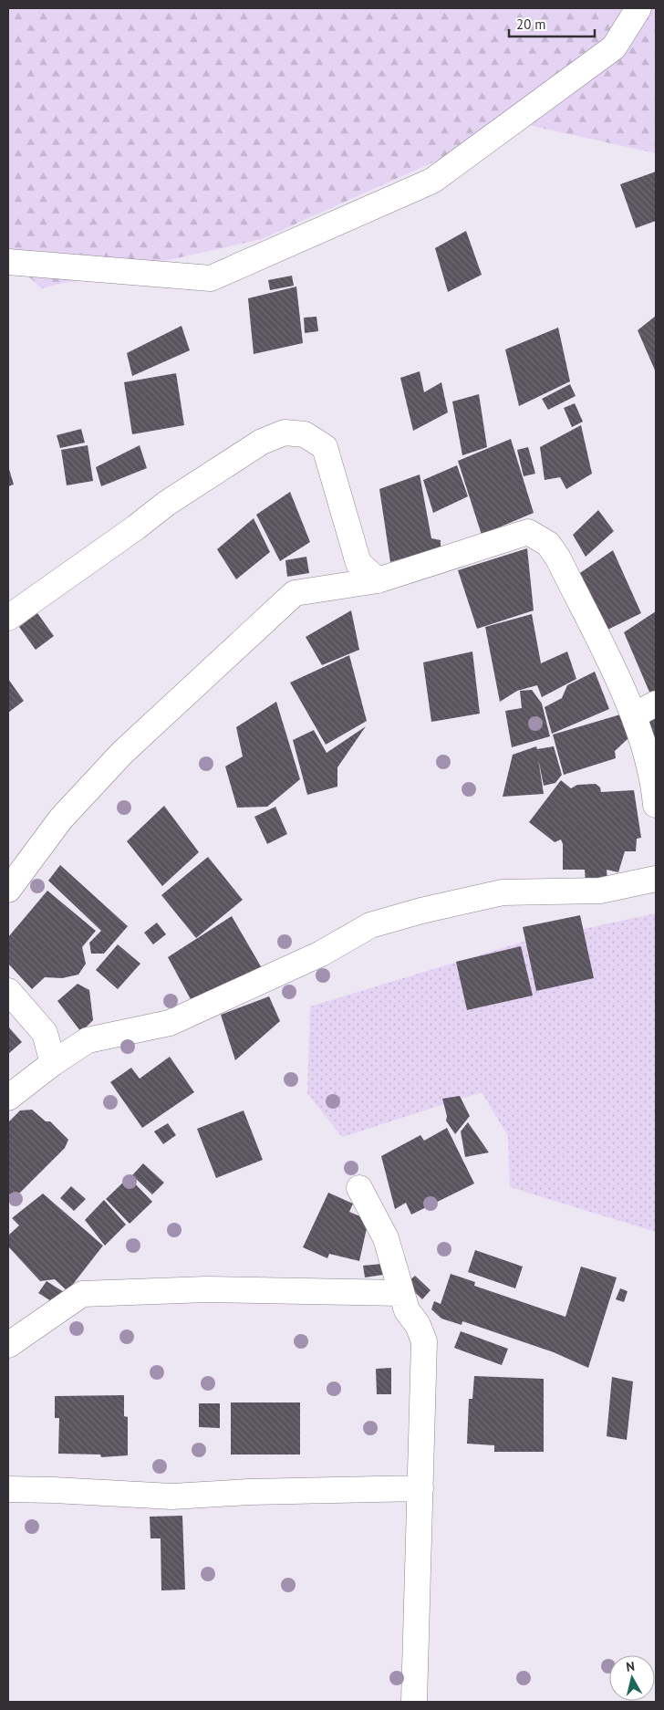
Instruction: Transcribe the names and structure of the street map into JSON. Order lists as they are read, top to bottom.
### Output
{
  "scale_bar": "20 m",
  "north": "top"
}
